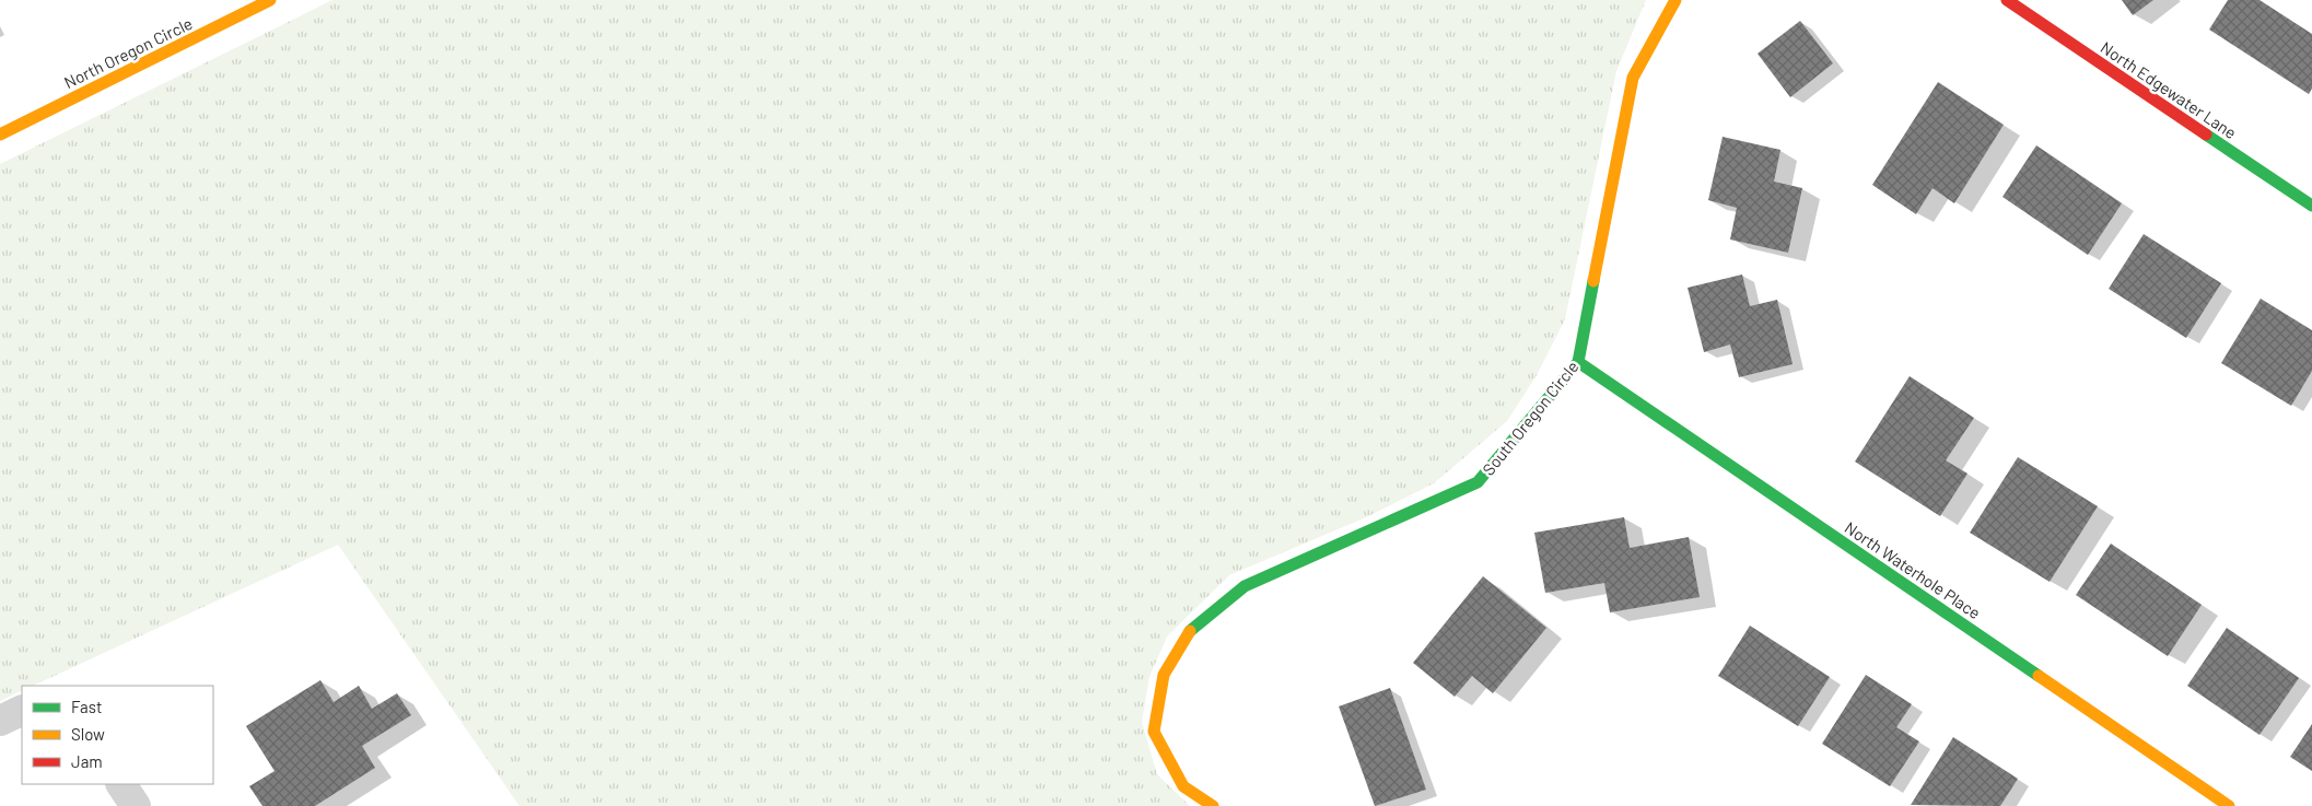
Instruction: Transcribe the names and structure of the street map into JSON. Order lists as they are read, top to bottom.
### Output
{
  "streets": {
    "street": [
      "North Oregon Circle",
      "North Edgewater Lane",
      "South Oregon Circle",
      "North Waterhole Place"
    ]
  },
  "crossings": [
    ["South Oregon Circle", "North Waterhole Place"]
  ],
  "legend": ["Fast", "Slow", "Jam"]
}
